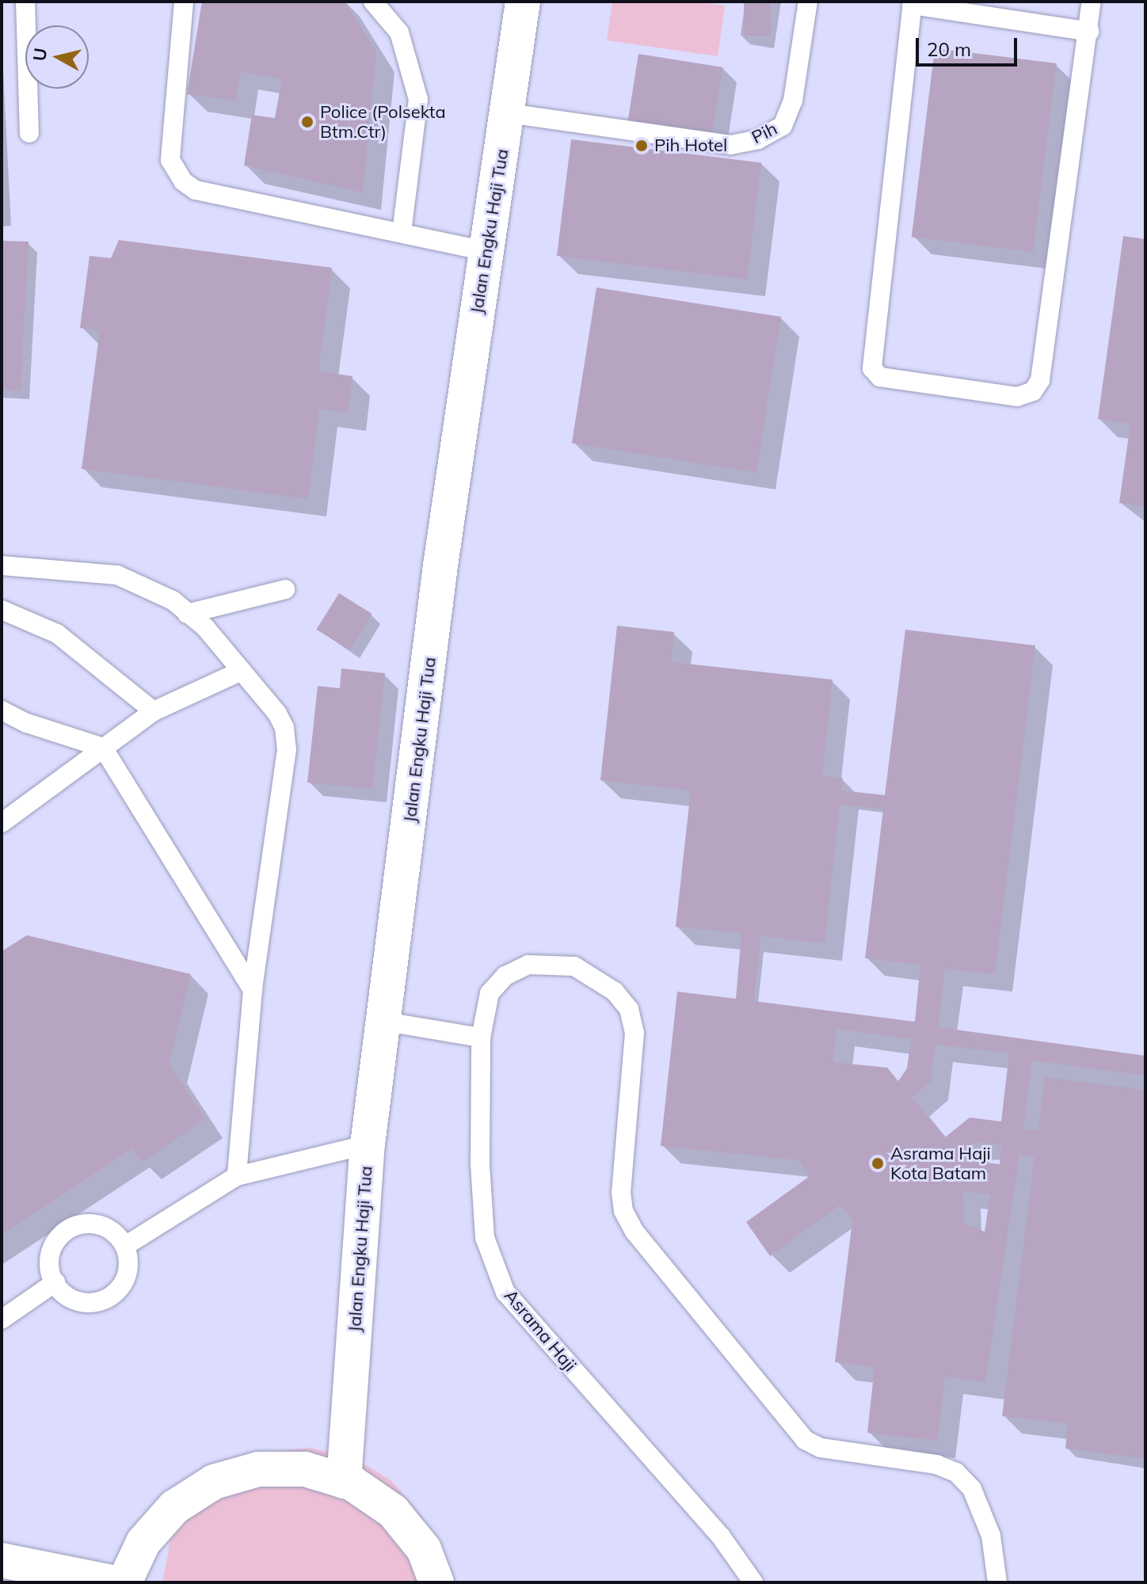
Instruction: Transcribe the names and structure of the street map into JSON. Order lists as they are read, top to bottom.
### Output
{
  "streets": {
    "street": ["Jalan Engku Haji Tua"],
    "lane": ["Pih", "Asrama Haji"]
  },
  "crossings": [
    ["Pih", "Jalan Engku Haji Tua"]
  ],
  "places": ["Police (Polsekta Btm.Ctr)", "Pih Hotel", "Asrama Haji Kota Batam"],
  "scale_bar": "20 m",
  "north": "left"
}
